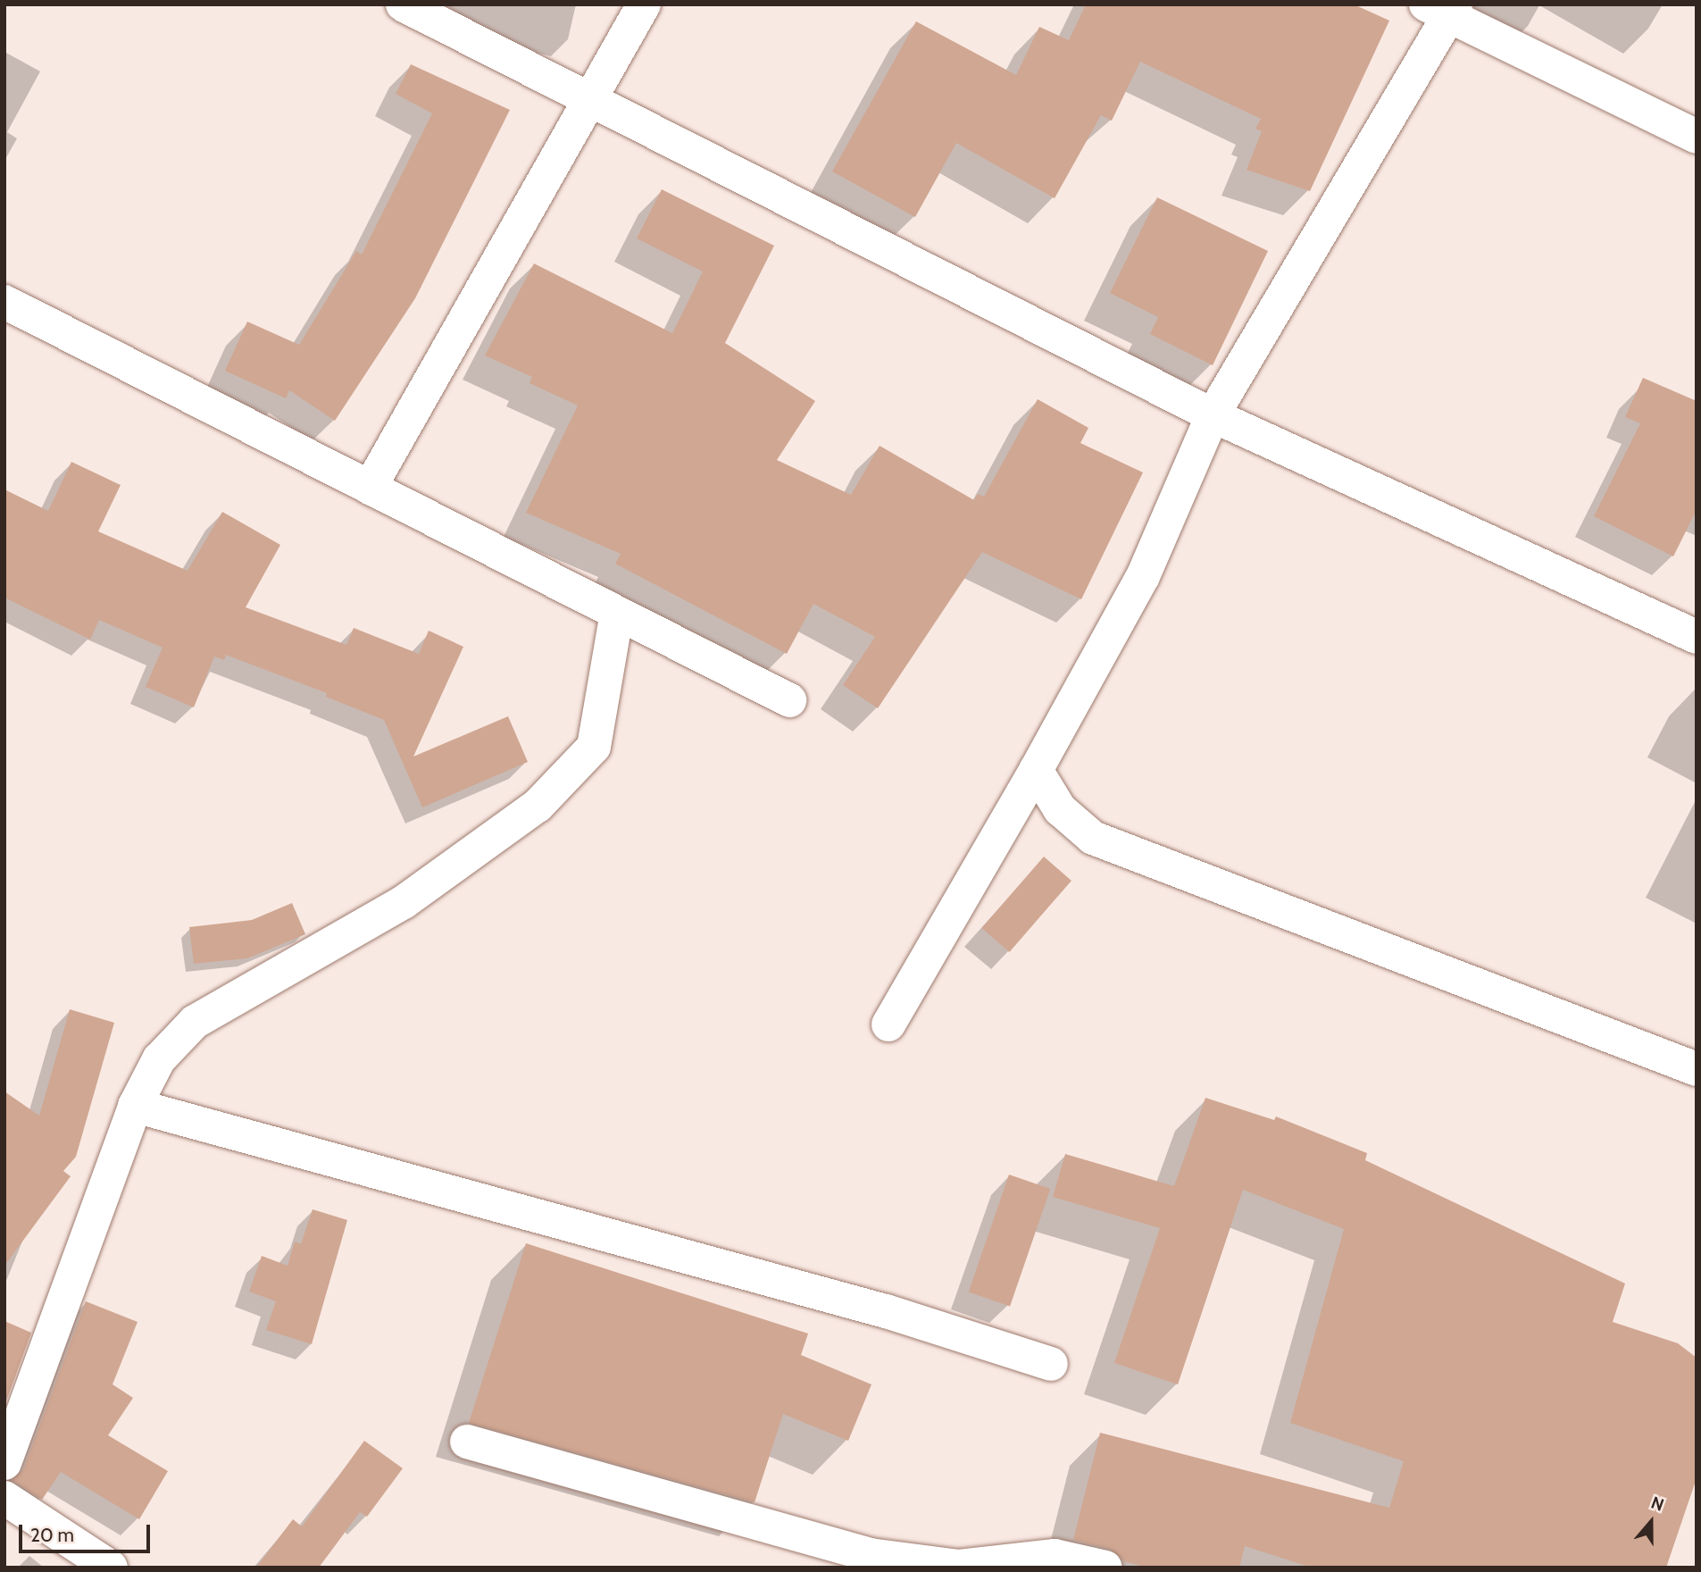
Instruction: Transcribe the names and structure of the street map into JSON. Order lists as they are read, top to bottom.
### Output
{
  "scale_bar": "20 m",
  "north": "top"
}
